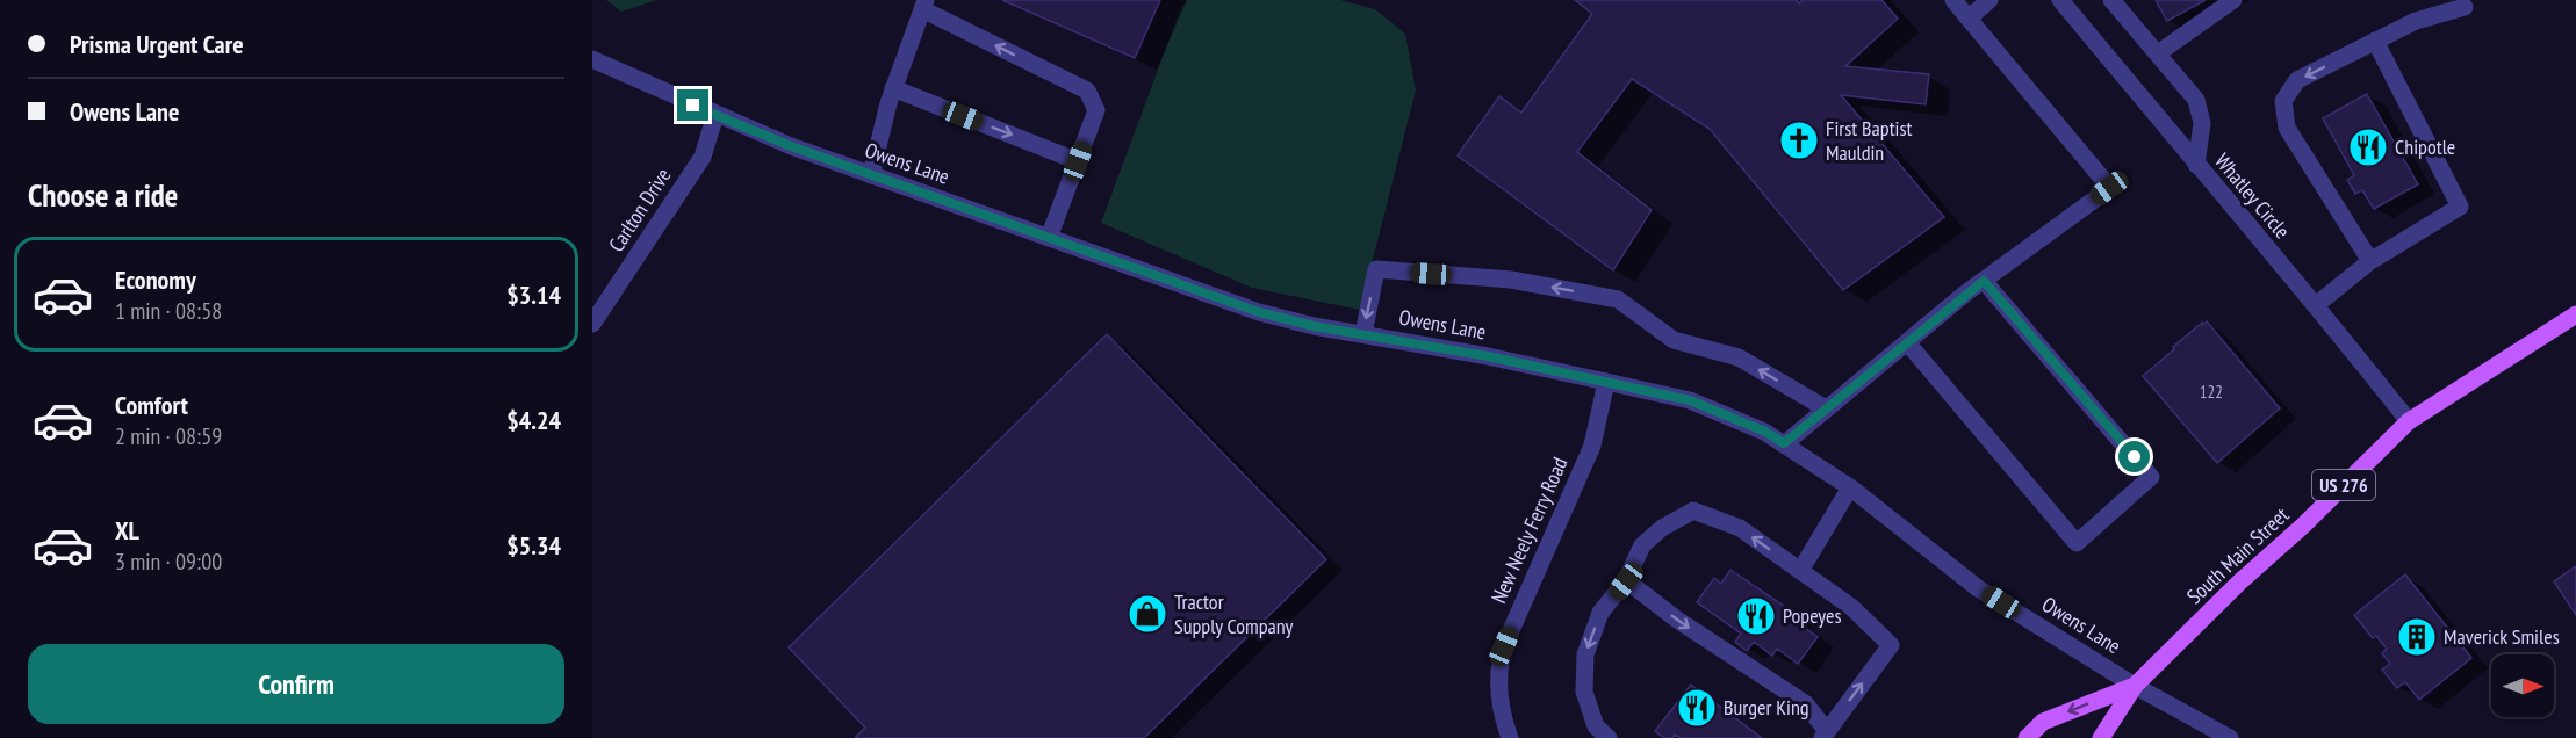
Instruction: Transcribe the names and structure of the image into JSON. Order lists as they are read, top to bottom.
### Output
{
  "streets": {
    "main road": ["US 276", "South Main Street"],
    "street": [
      "Owens Lane",
      "Whatley Circle",
      "Carlton Drive",
      "New Neely Ferry Road"
    ]
  },
  "crossings": [
    ["Owens Lane", "Carlton Drive"],
    ["Owens Lane", "New Neely Ferry Road"],
    ["Owens Lane", "South Main Street"],
    ["Whatley Circle", "South Main Street"]
  ],
  "places": {
    "church": ["First Baptist Mauldin"],
    "restaurant": ["Chipotle", "Popeyes", "Burger King"],
    "shop": ["Tractor Supply Company"],
    "building": ["Maverick Smiles"]
  },
  "house_numbers": ["122"],
  "north": "right",
  "page": {
    "banner": ["Prisma Urgent Care", "Owens Lane"],
    "heading": "Choose a ride",
    "list": [
      {
        "name": "Economy",
        "note": "1 min · 08:58",
        "value": "$3.14"
      },
      {
        "name": "Comfort",
        "note": "2 min · 08:59",
        "value": "$4.24"
      },
      {
        "name": "XL",
        "note": "3 min · 09:00",
        "value": "$5.34"
      }
    ],
    "buttons": "Confirm"
  }
}
